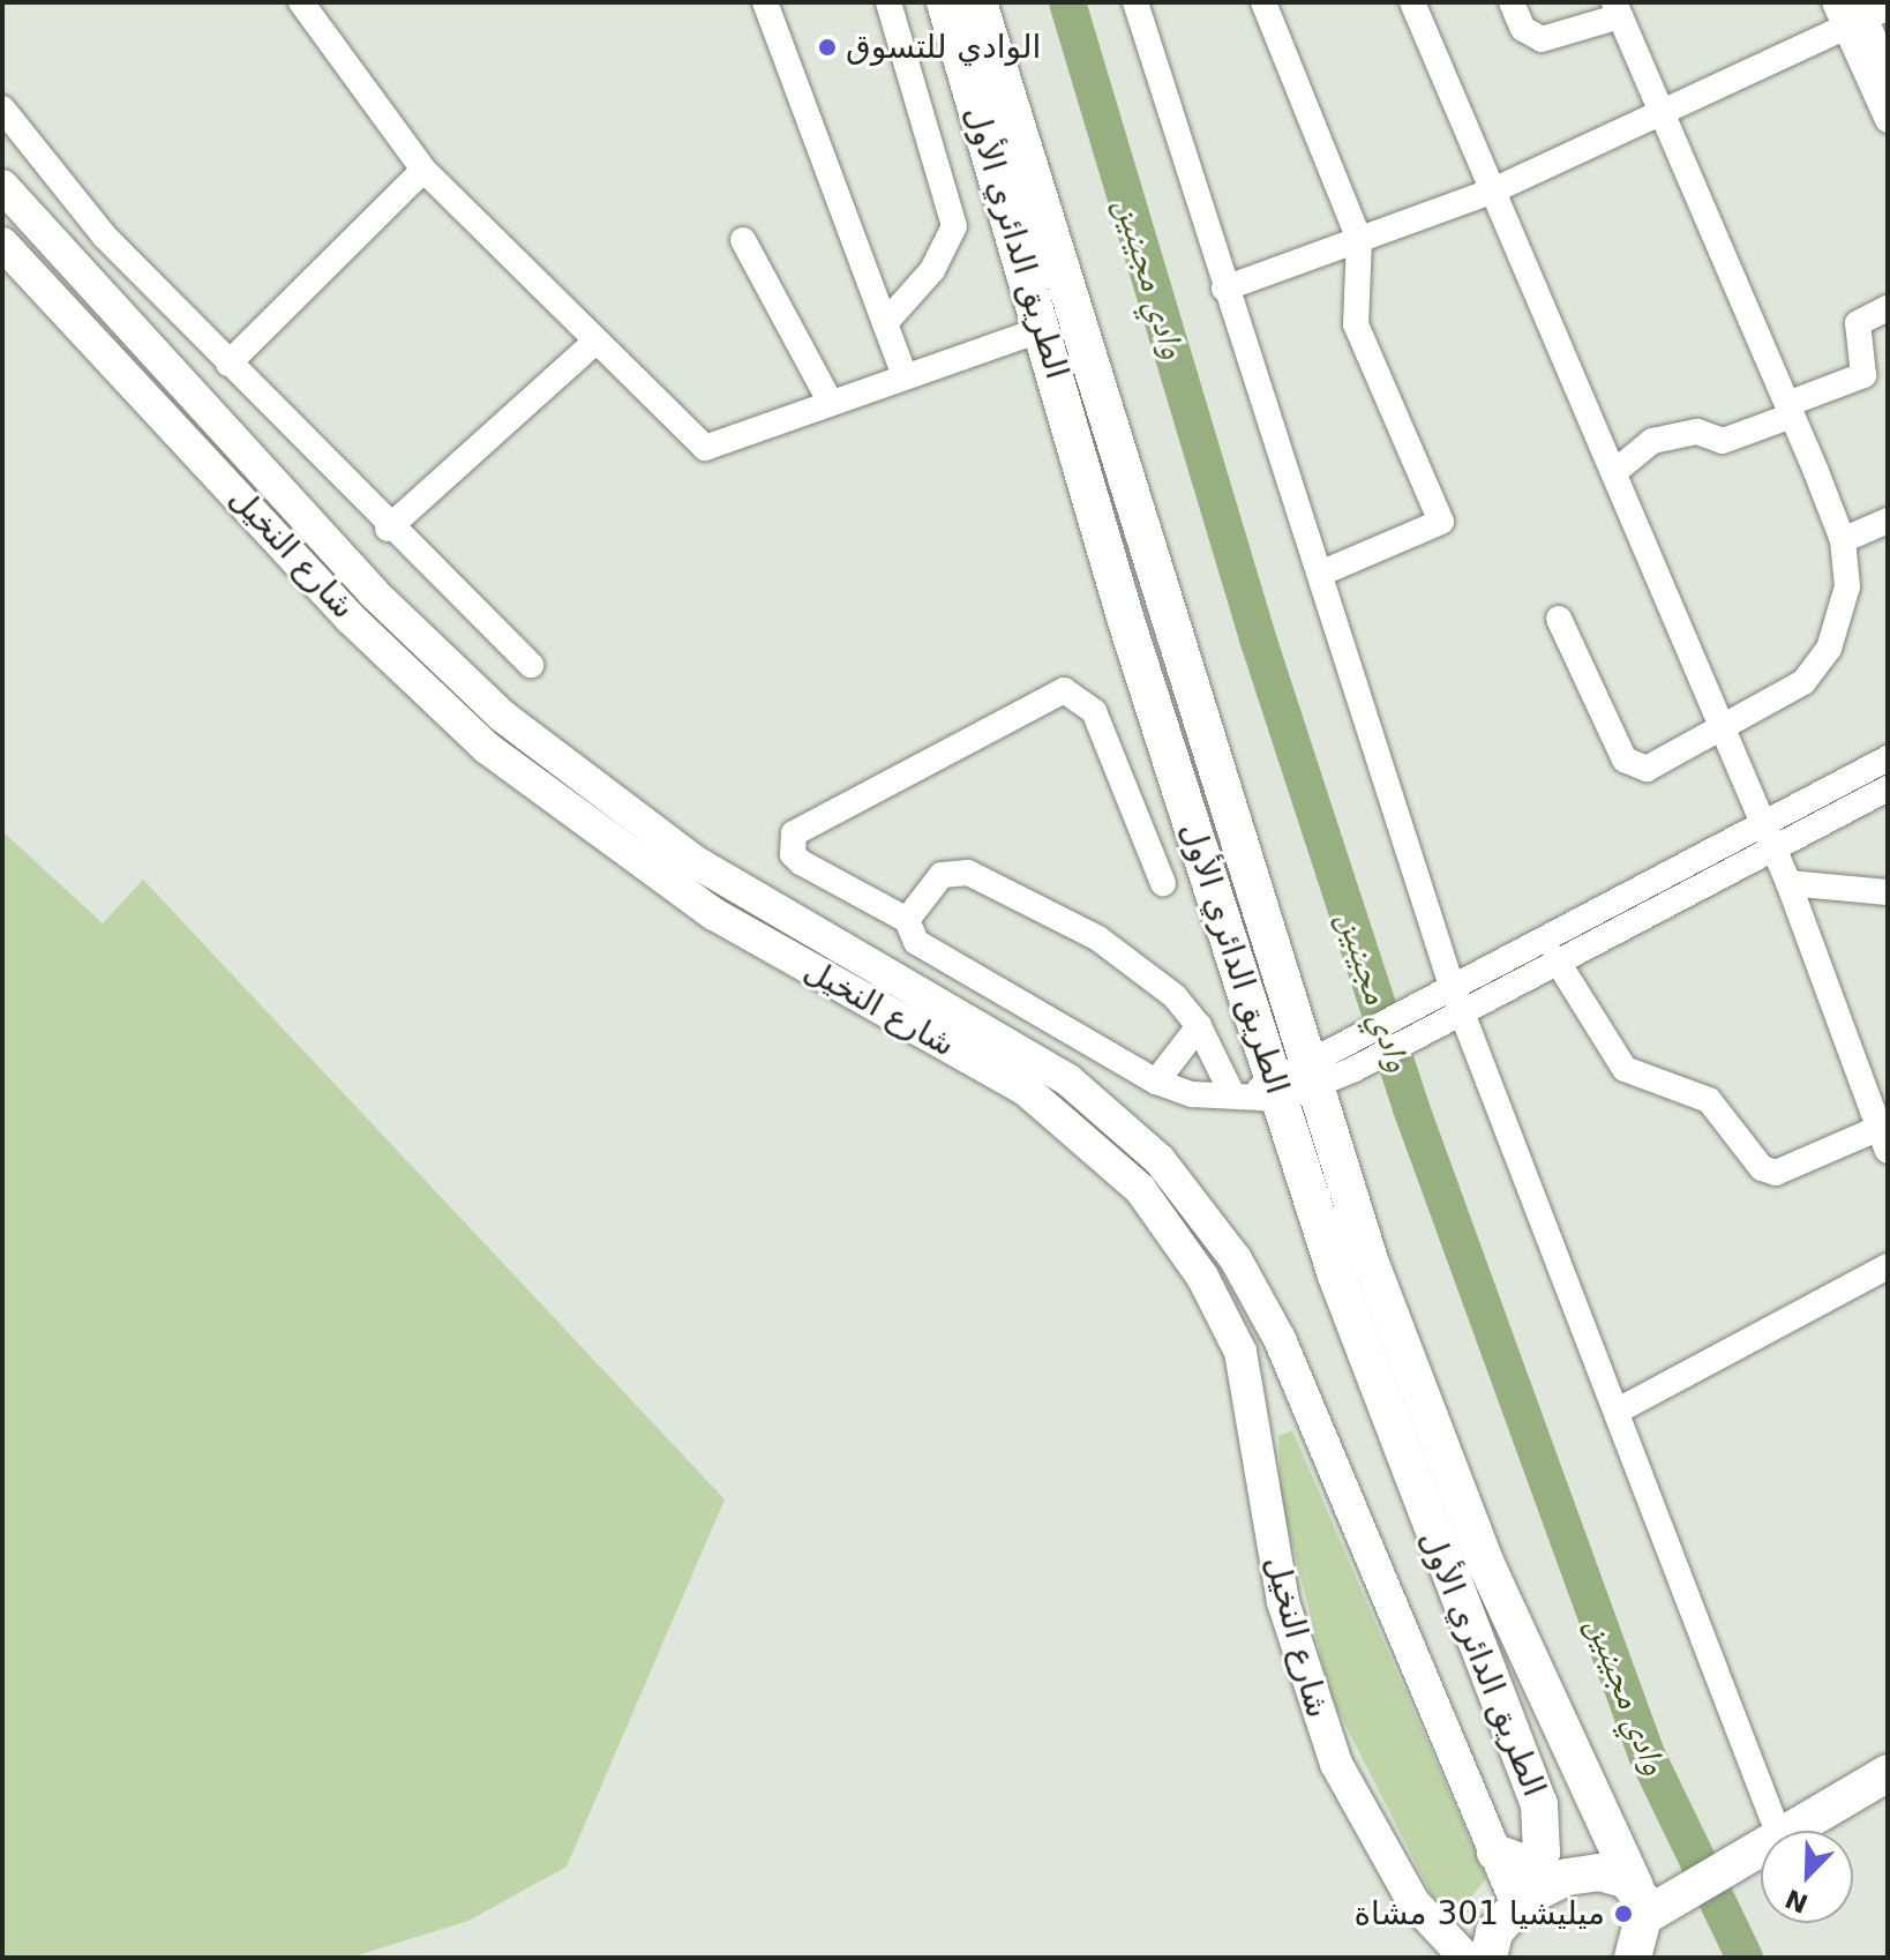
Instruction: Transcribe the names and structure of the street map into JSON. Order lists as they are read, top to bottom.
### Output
{
  "streets": {
    "highway": ["الطريق الدائري الأول"],
    "main road": ["شارع النخيل"]
  },
  "water": ["وادي مجينين"],
  "places": ["الوادي للتسوق", "ميليشيا 301 مشاة"],
  "north": "bottom left"
}
